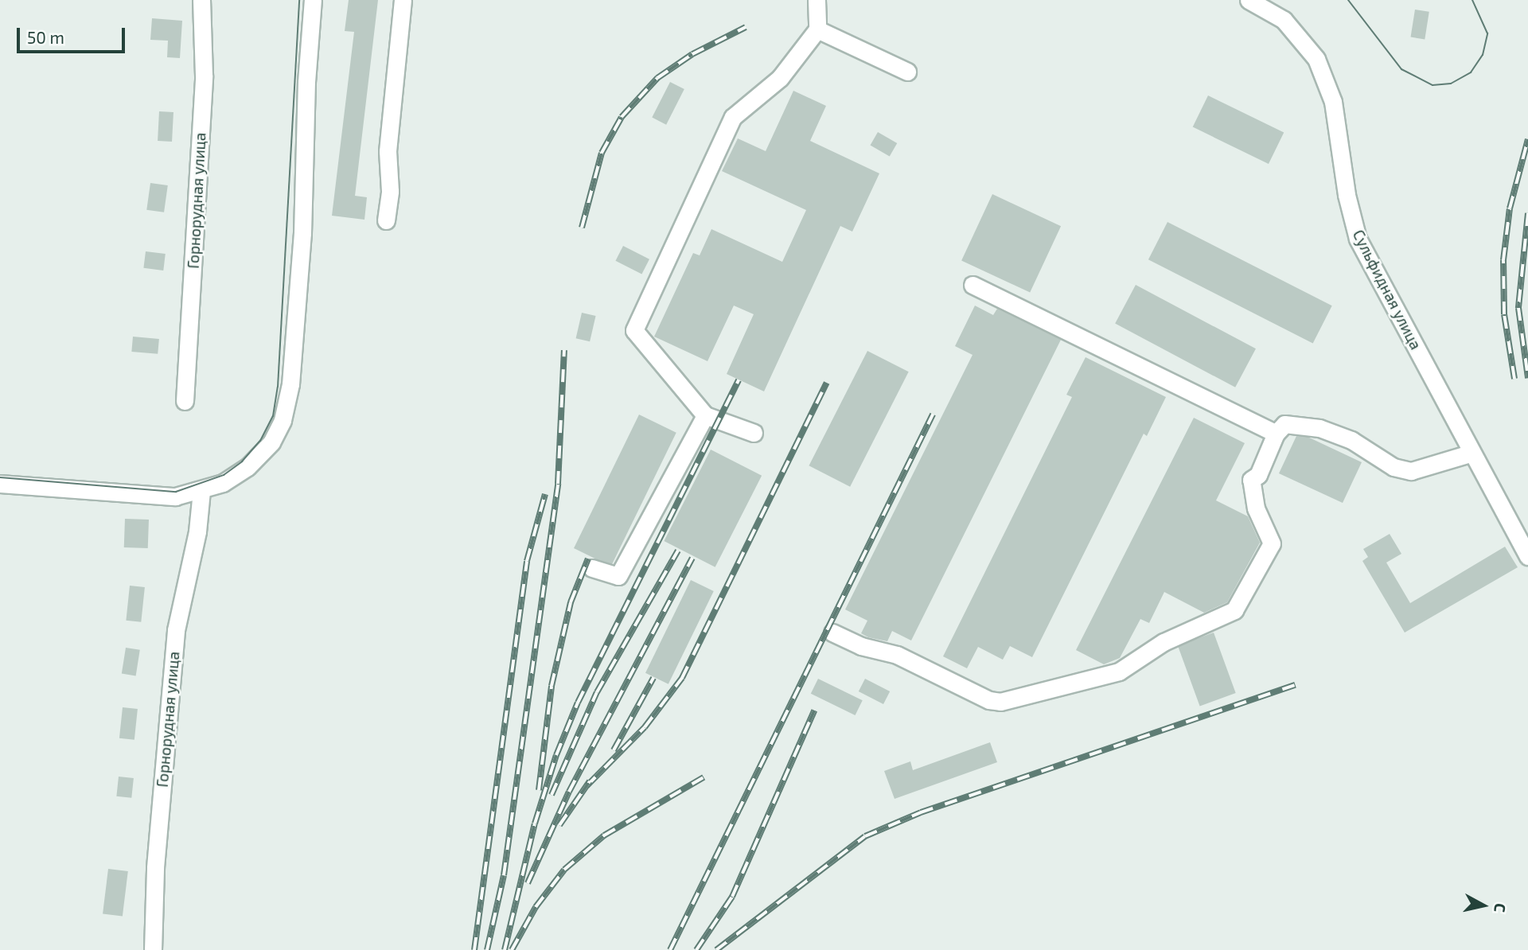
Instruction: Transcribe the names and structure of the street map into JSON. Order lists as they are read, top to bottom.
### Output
{
  "streets": {
    "street": ["Горнорудная улица", "Сульфидная улица"]
  },
  "scale_bar": "50 m",
  "north": "right"
}
